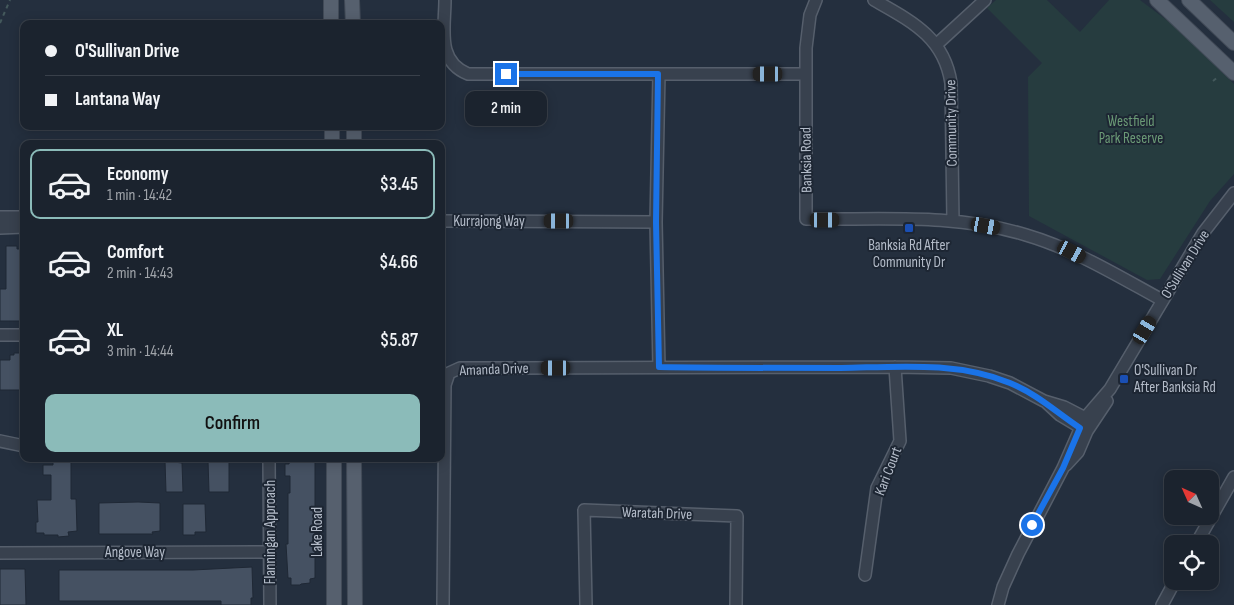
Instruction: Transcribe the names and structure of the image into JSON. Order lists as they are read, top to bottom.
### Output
{
  "streets": {
    "main road": ["Lake Road"],
    "street": [
      "Community Drive",
      "Banksia Road",
      "Kurrajong Way",
      "O'Sullivan Drive",
      "Amanda Drive",
      "Kari Court",
      "Waratah Drive",
      "Flanningan Approach",
      "Angove Way"
    ]
  },
  "crossings": [
    ["Community Drive", "Banksia Road"],
    ["Banksia Road", "O'Sullivan Drive"],
    ["O'Sullivan Drive", "Amanda Drive"],
    ["Amanda Drive", "Kari Court"],
    ["Flanningan Approach", "Angove Way"]
  ],
  "parks": ["Westfield Park Reserve"],
  "places": {
    "transit": ["Banksia Rd After Community Dr", "O'Sullivan Dr After Banksia Rd"]
  },
  "north": "top left",
  "page": {
    "banner": ["O'Sullivan Drive", "Lantana Way"],
    "bubble": "2 min",
    "list": [
      {
        "name": "Economy",
        "note": "1 min · 14:42",
        "value": "$3.45"
      },
      {
        "name": "Comfort",
        "note": "2 min · 14:43",
        "value": "$4.66"
      },
      {
        "name": "XL",
        "note": "3 min · 14:44",
        "value": "$5.87"
      }
    ],
    "buttons": "Confirm"
  }
}
